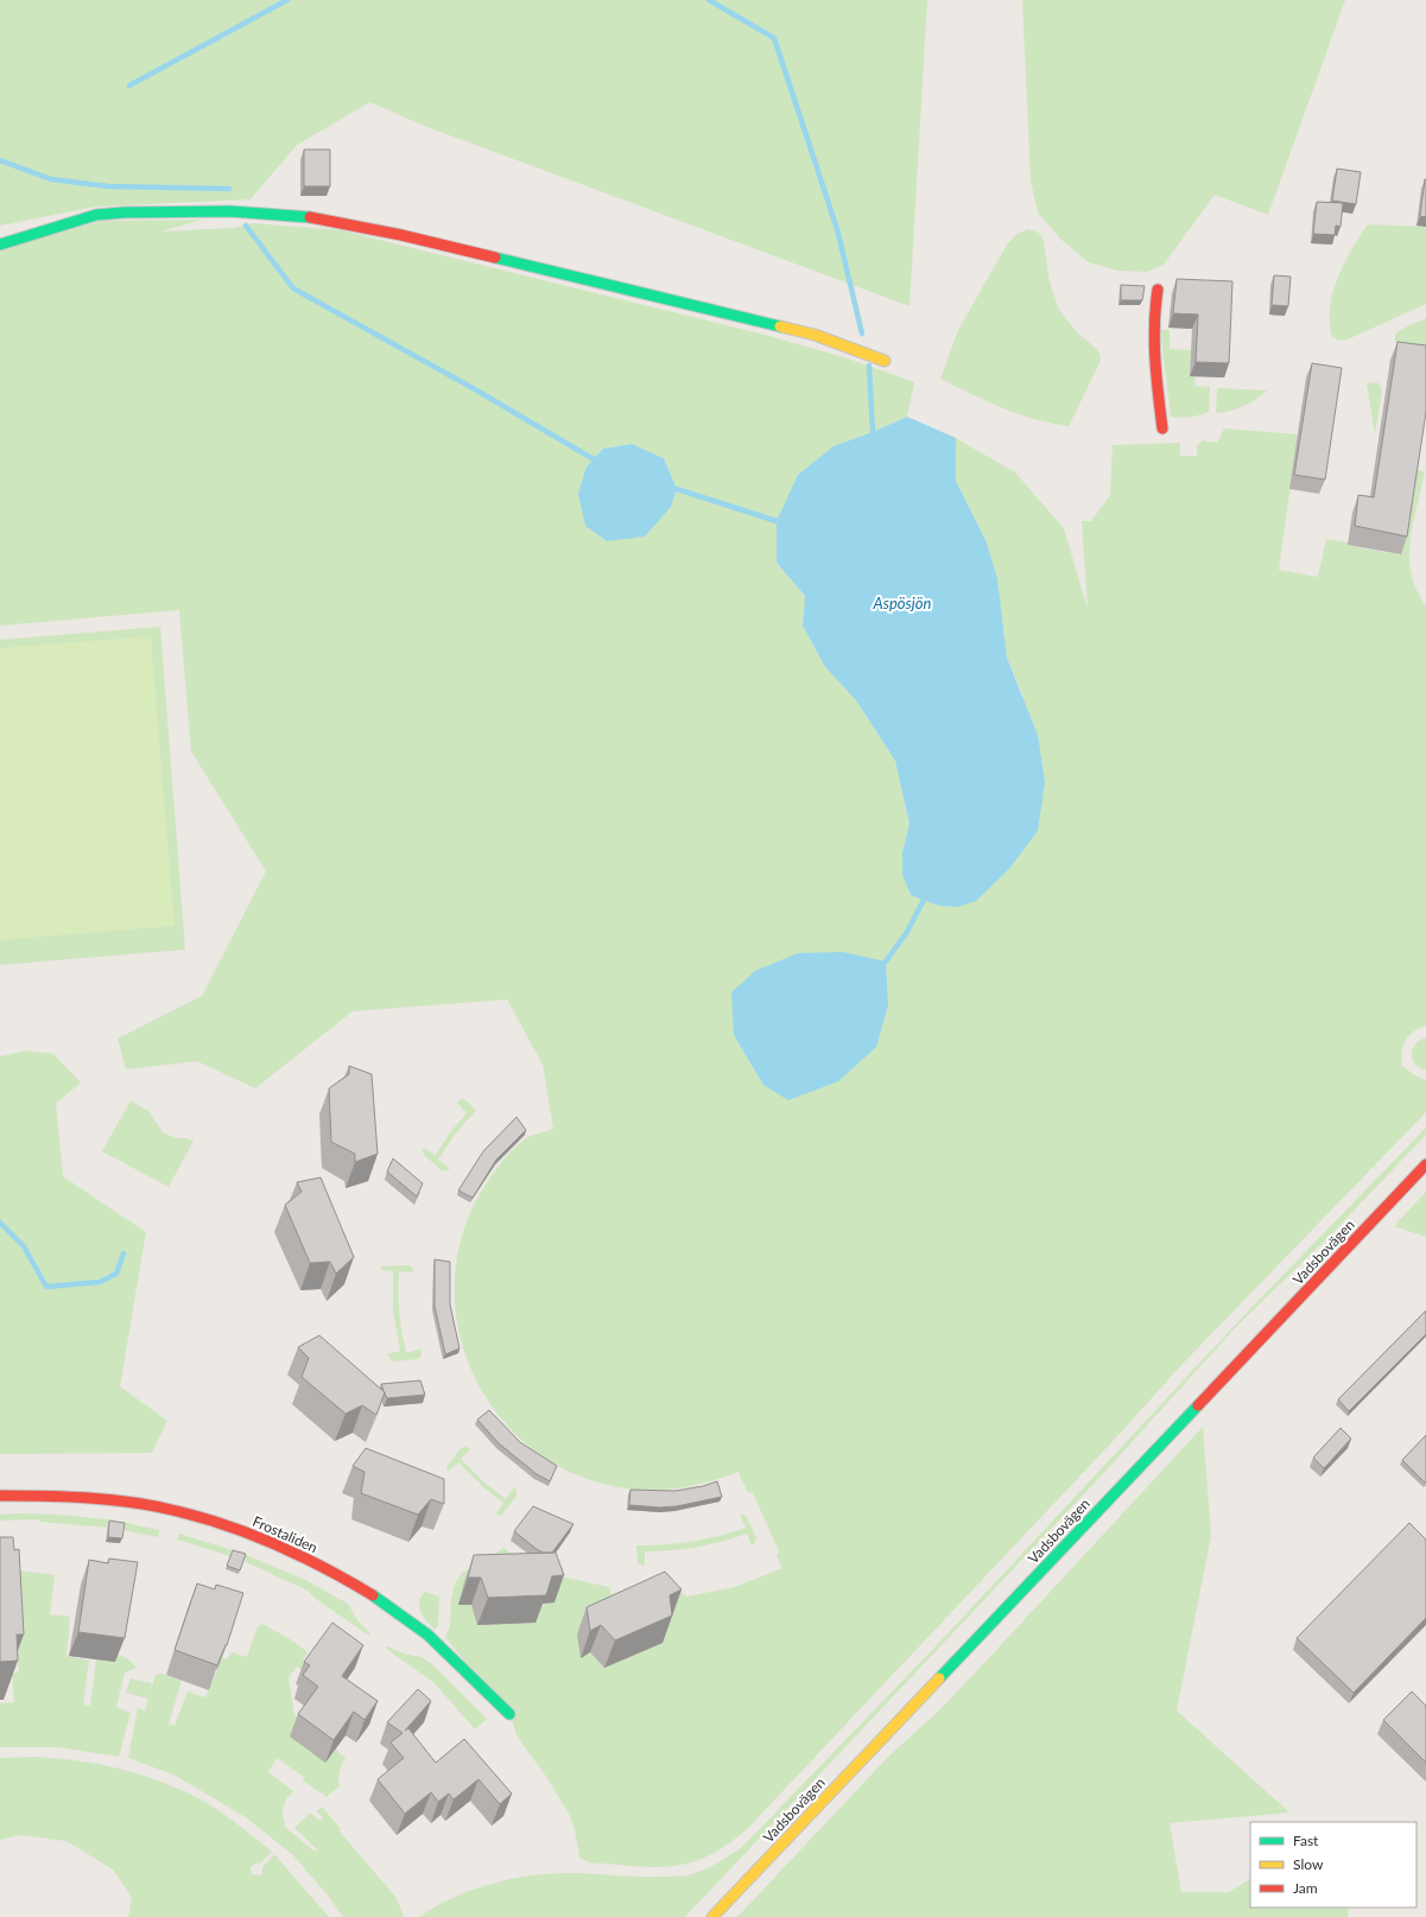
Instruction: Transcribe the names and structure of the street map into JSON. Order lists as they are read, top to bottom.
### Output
{
  "streets": {
    "street": ["Vadsbovägen", "Frostaliden"]
  },
  "water": ["Aspösjön"],
  "legend": ["Fast", "Slow", "Jam"]
}
